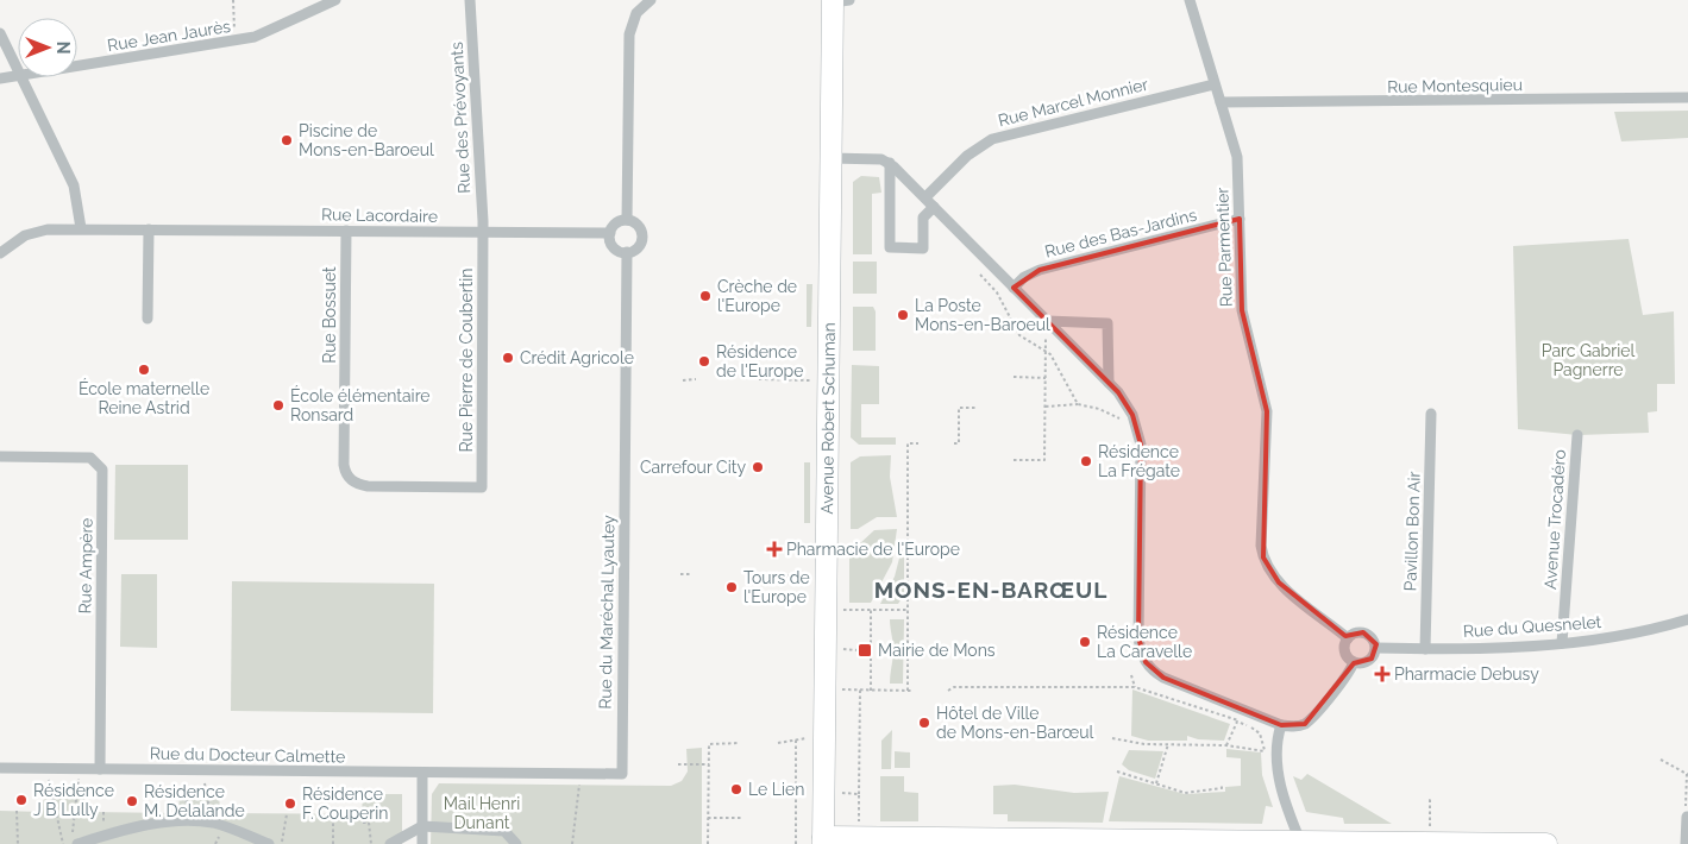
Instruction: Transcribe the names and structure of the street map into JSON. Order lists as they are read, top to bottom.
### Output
{
  "streets": {
    "main road": ["Avenue Robert Schuman"],
    "street": [
      "Rue Jean Jaurès",
      "Rue Montesquieu",
      "Rue Marcel Monnier",
      "Rue des Prévoyants",
      "Rue Lacordaire",
      "Rue des Bas-Jardins",
      "Rue Parmentier",
      "Rue Bossuet",
      "Rue Pierre de Coubertin",
      "Avenue Trocadéro",
      "Pavillon Bon Air",
      "Rue Ampère",
      "Rue du Maréchal Lyautey",
      "Rue du Quesnelet",
      "Rue du Docteur Calmette"
    ]
  },
  "crossings": [
    ["Rue Montesquieu", "Rue Parmentier"],
    ["Rue Marcel Monnier", "Rue Parmentier"],
    ["Rue des Prévoyants", "Rue Lacordaire"],
    ["Rue des Prévoyants", "Rue Pierre de Coubertin"],
    ["Rue Lacordaire", "Rue Bossuet"],
    ["Rue Lacordaire", "Rue Pierre de Coubertin"],
    ["Rue Lacordaire", "Rue du Maréchal Lyautey"],
    ["Rue des Bas-Jardins", "Rue Parmentier"],
    ["Rue Parmentier", "Rue du Quesnelet"],
    ["Rue Bossuet", "Rue Pierre de Coubertin"],
    ["Avenue Trocadéro", "Rue du Quesnelet"],
    ["Pavillon Bon Air", "Rue du Quesnelet"],
    ["Rue Ampère", "Rue du Docteur Calmette"],
    ["Rue du Maréchal Lyautey", "Rue du Docteur Calmette"]
  ],
  "districts": ["MONS-EN-BARŒUL"],
  "parks": ["Parc Gabriel Pagnerre", "Mail Henri Dunant"],
  "places": {
    "other": [
      "Piscine de Mons-en-Baroeul",
      "Crèche de l'Europe",
      "La Poste Mons-en-Baroeul",
      "Crédit Agricole",
      "Résidence de l'Europe",
      "École maternelle Reine Astrid",
      "École élémentaire Ronsard",
      "Résidence La Frégate",
      "Carrefour City",
      "Tours de l'Europe",
      "Résidence La Caravelle",
      "Hôtel de Ville de Mons-en-Barœul",
      "Le Lien",
      "Résidence J B Lully",
      "Résidence M. Delalande",
      "Résidence F. Couperin"
    ],
    "health": ["Pharmacie de l'Europe", "Pharmacie Debusy"],
    "transit": ["Mairie de Mons"]
  },
  "north": "right"
}
